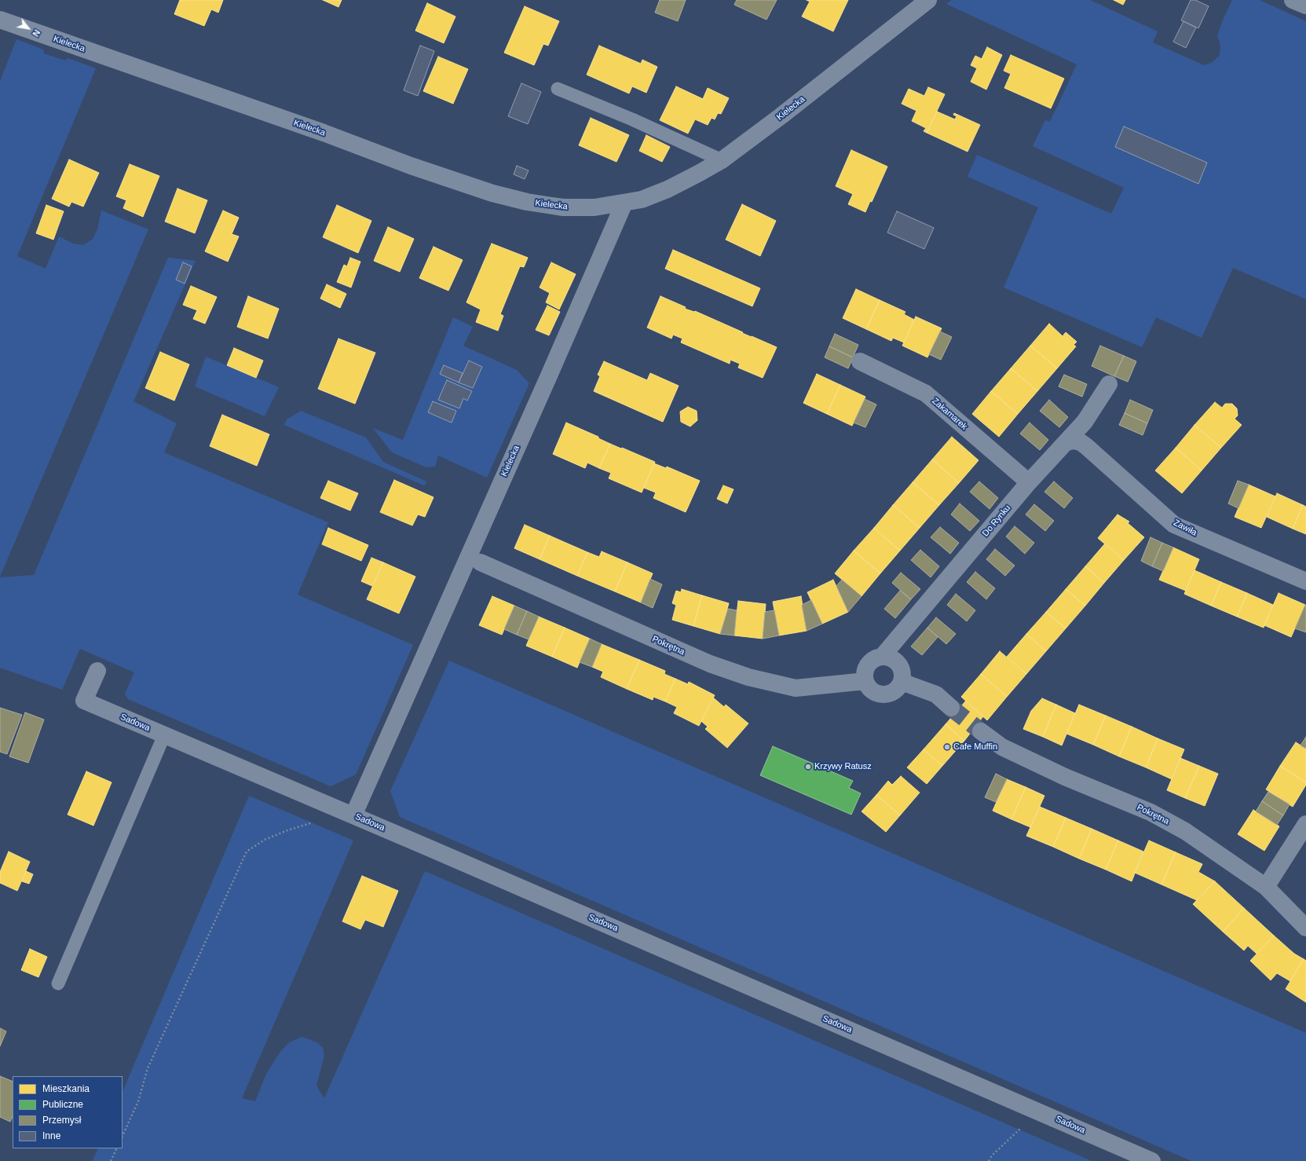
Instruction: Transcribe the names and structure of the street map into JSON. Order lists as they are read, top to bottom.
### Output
{
  "streets": {
    "street": [
      "Kielecka",
      "Zakamarek",
      "Do Rynku",
      "Zawiła",
      "Pokrętna",
      "Sadowa"
    ]
  },
  "crossings": [
    ["Kielecka", "Sadowa"],
    ["Zakamarek", "Do Rynku"],
    ["Do Rynku", "Zawiła"],
    ["Do Rynku", "Pokrętna"]
  ],
  "places": ["Cafe Muffin", "Krzywy Ratusz"],
  "legend": [
    "Mieszkania",
    "Publiczne",
    "Przemysł",
    "Inne"
  ],
  "north": "bottom right"
}
